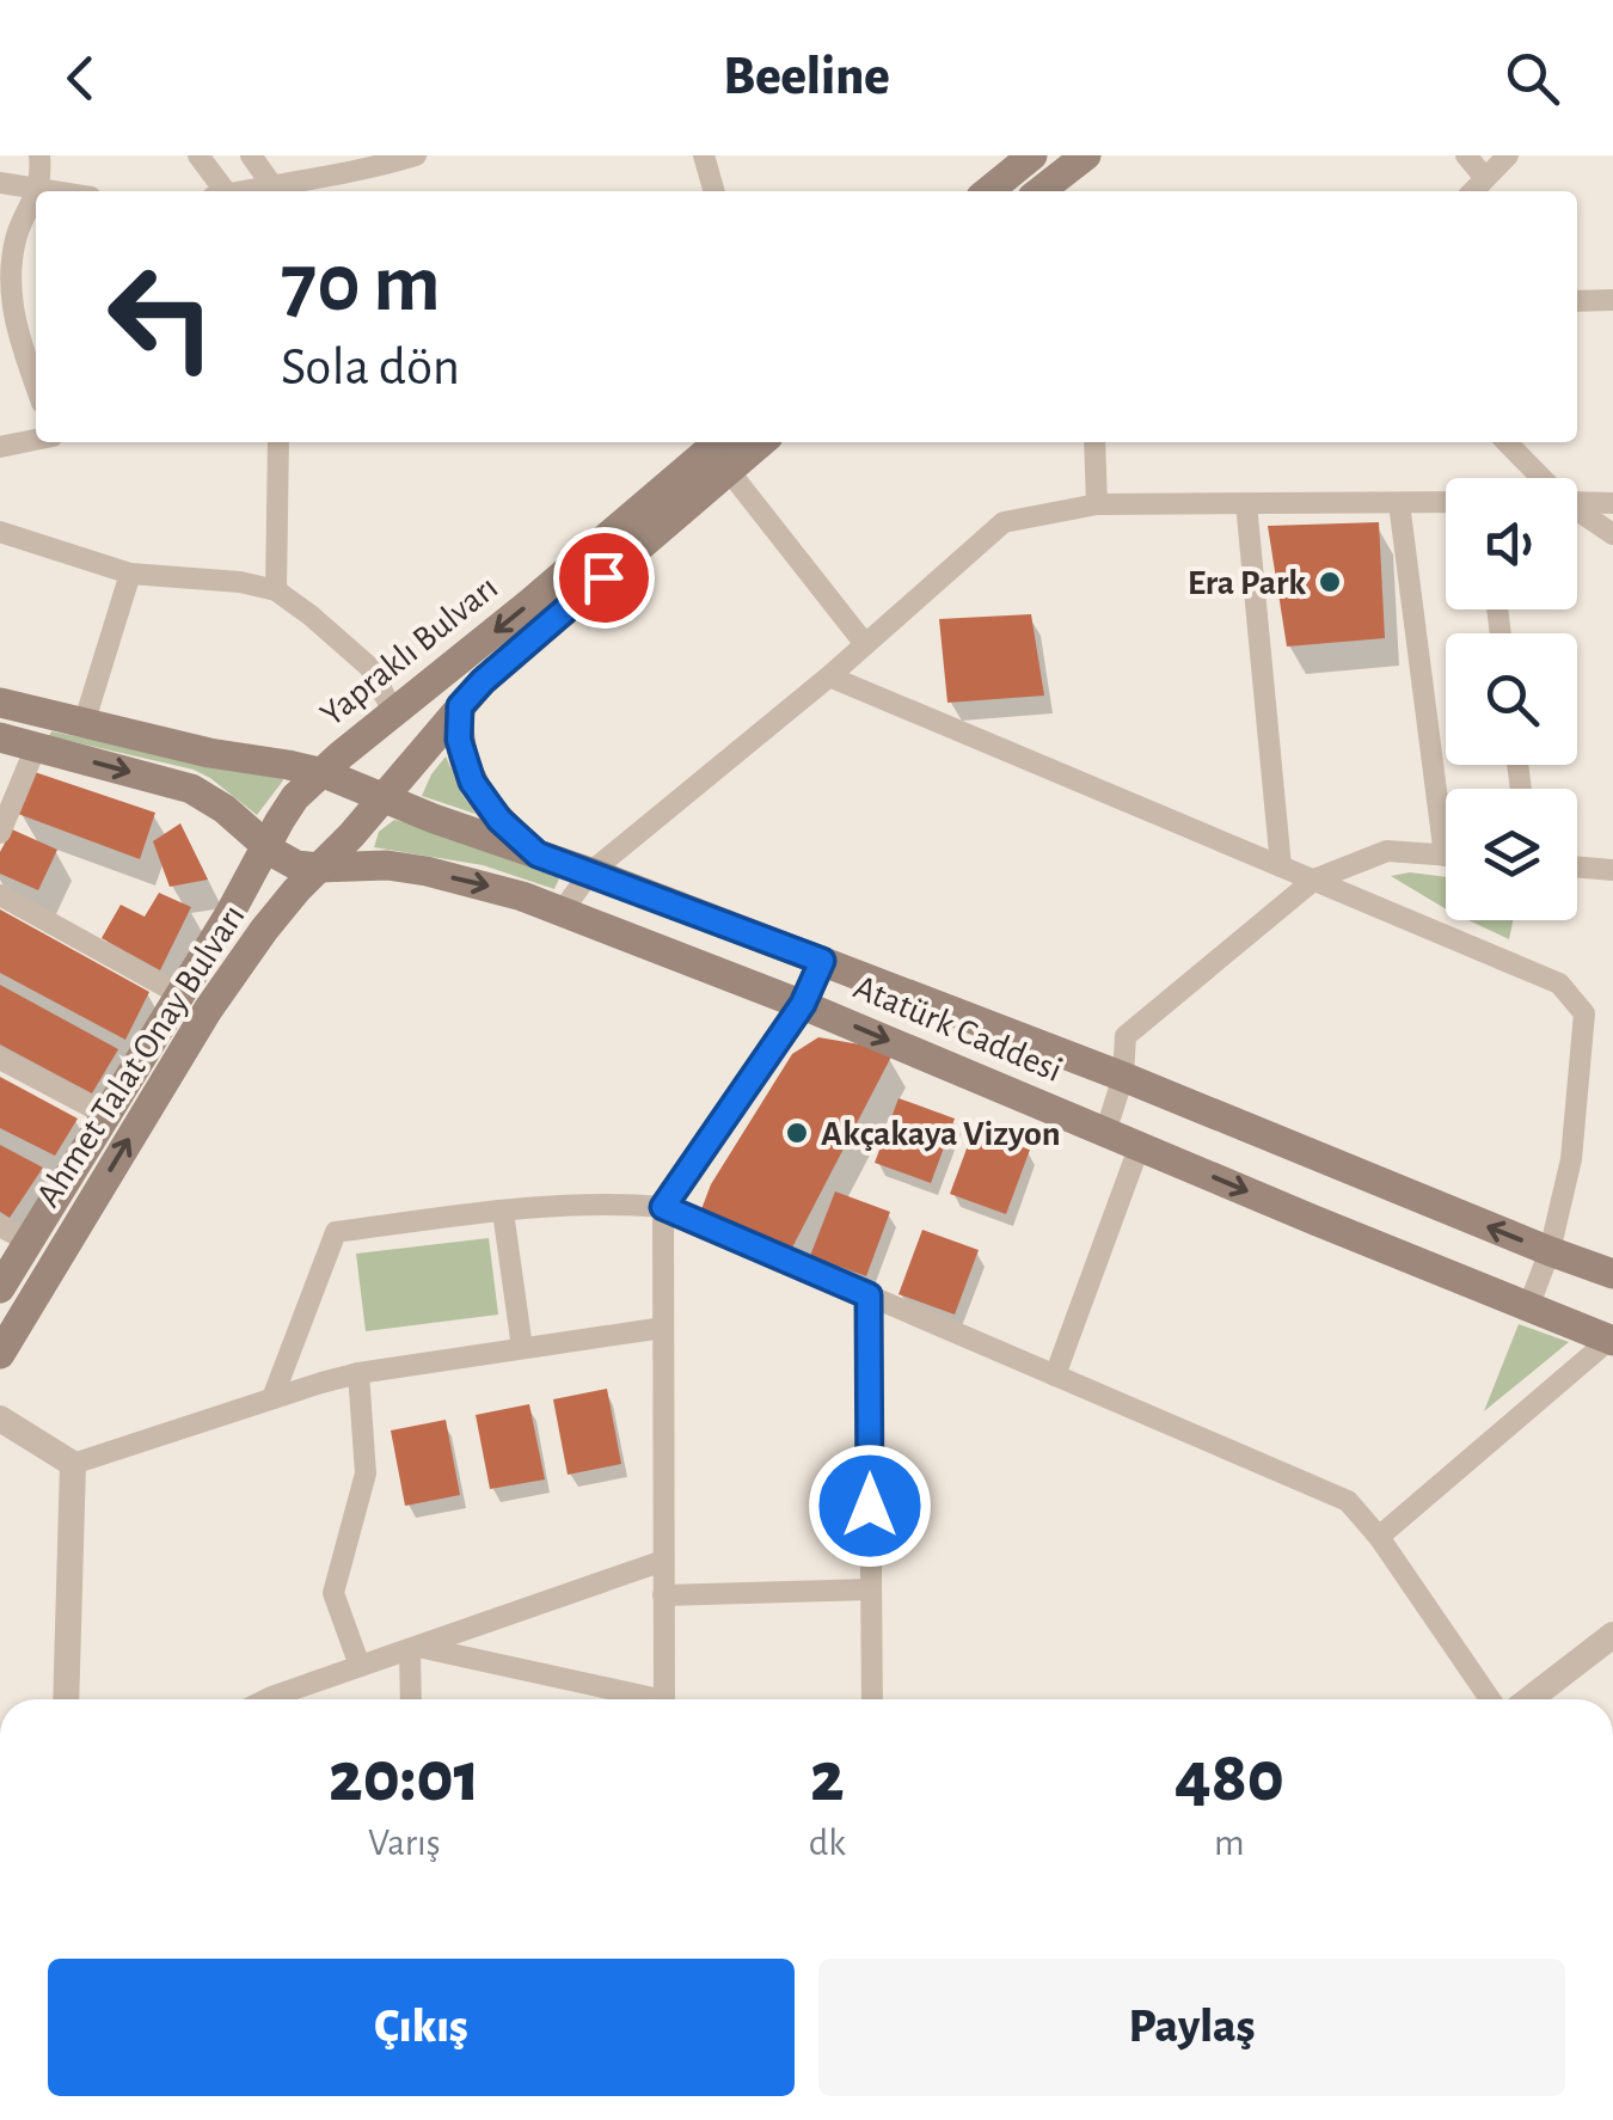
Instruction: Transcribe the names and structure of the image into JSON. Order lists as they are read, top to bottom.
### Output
{
  "streets": {
    "main road": ["Yapraklı Bulvarı", "Atatürk Caddesi", "Ahmet Talat Onay Bulvarı"]
  },
  "crossings": [
    ["Yapraklı Bulvarı", "Atatürk Caddesi"],
    ["Yapraklı Bulvarı", "Ahmet Talat Onay Bulvarı"],
    ["Atatürk Caddesi", "Ahmet Talat Onay Bulvarı"]
  ],
  "places": ["Era Park", "Akçakaya Vizyon"],
  "page": {
    "header": "Beeline",
    "turn": ["70 m", "Sola dön"],
    "eta": [
      "20:01",
      "Varış",
      "2",
      "dk",
      "480",
      "m"
    ],
    "buttons": ["Çıkış", "Paylaş"]
  }
}
